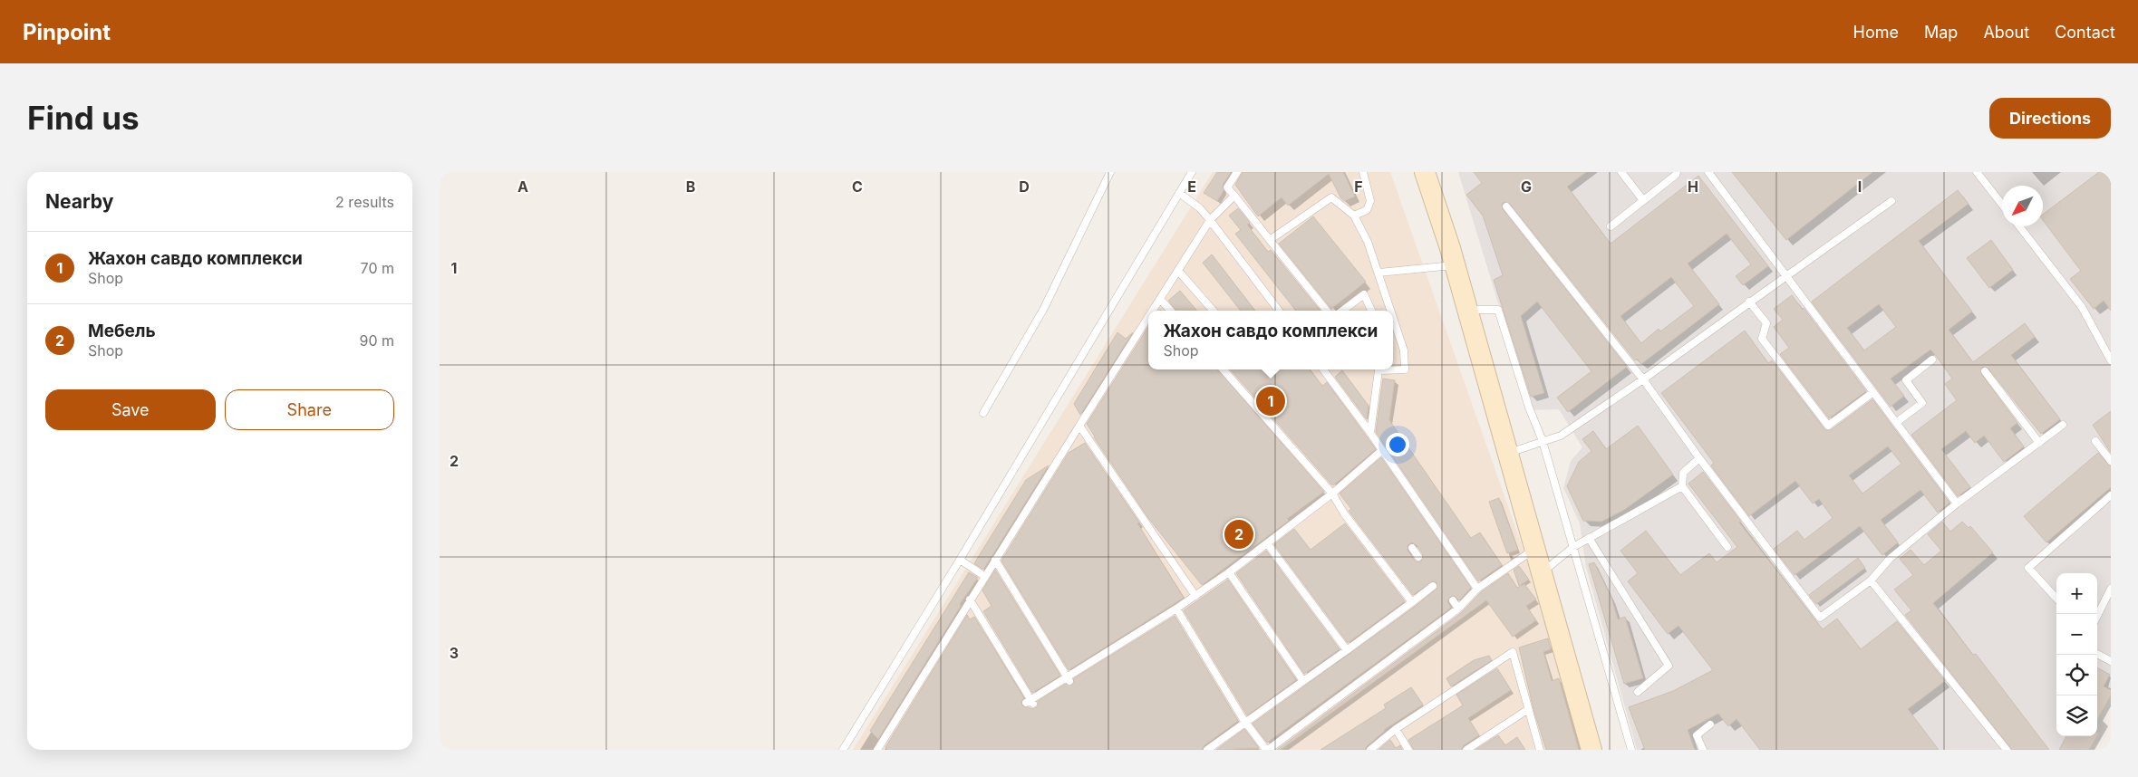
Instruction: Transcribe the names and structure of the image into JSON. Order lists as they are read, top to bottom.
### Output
{
  "north": "bottom left",
  "page": {
    "header": "Pinpoint",
    "nav": [
      "Home",
      "Map",
      "About",
      "Contact"
    ],
    "buttons": [
      "Directions",
      ["Save", "Share"]
    ],
    "title": "Find us",
    "heading": ["Nearby", "2 results"],
    "list": [
      {
        "mark": "1",
        "name": "Жахон савдо комплекси",
        "note": "Shop",
        "value": "70 m"
      },
      {
        "mark": "2",
        "name": "Мебель",
        "note": "Shop",
        "value": "90 m"
      }
    ],
    "popup": ["Жахон савдо комплекси", "Shop"],
    "pins": ["1", "2"],
    "map_buttons": ["+", "−"]
  },
  "grid": {
    "columns": [
      "A",
      "B",
      "C",
      "D",
      "E",
      "F",
      "G",
      "H",
      "I"
    ],
    "rows": ["1", "2", "3"]
  }
}
